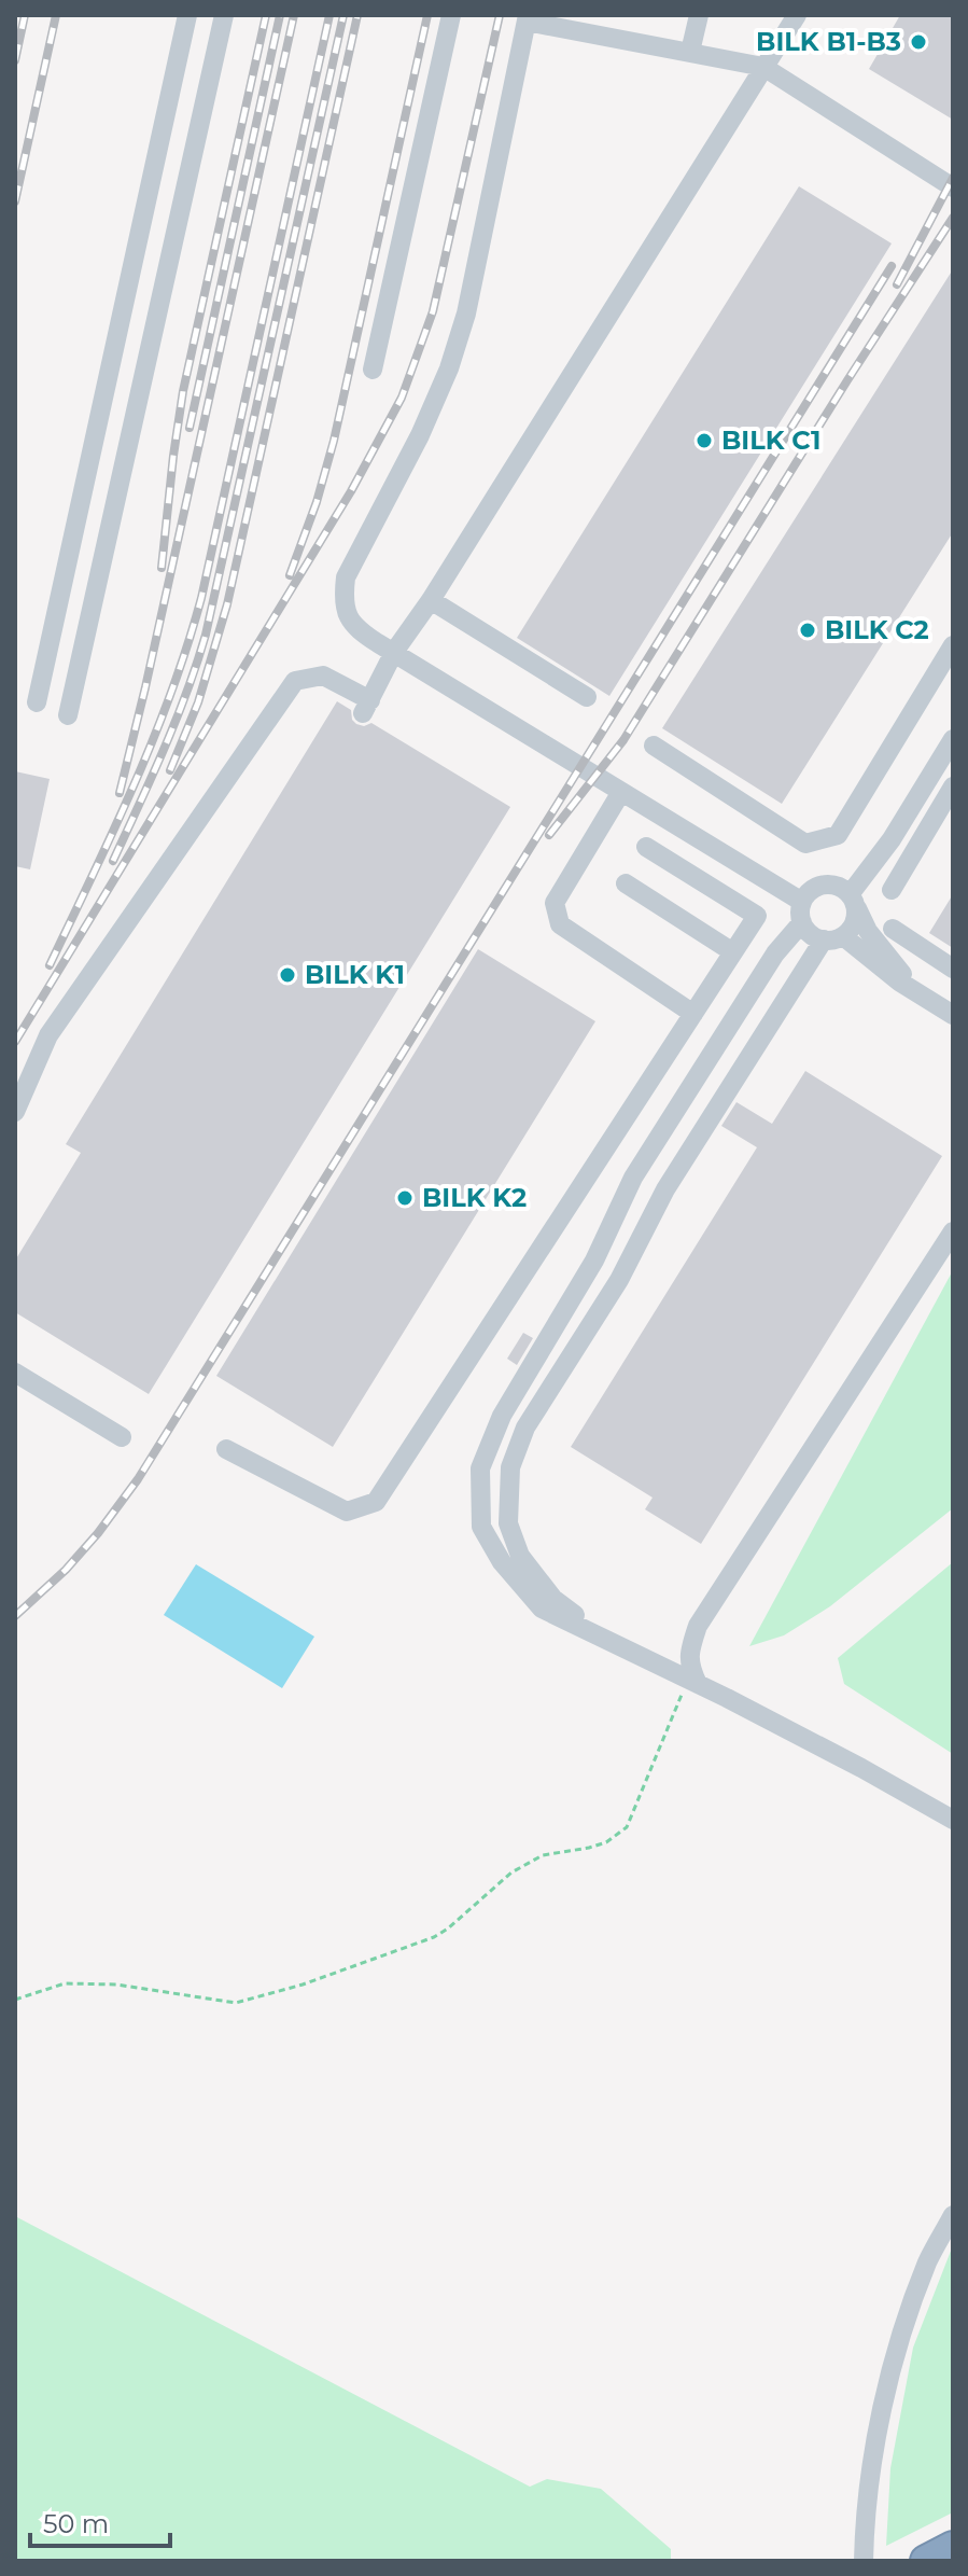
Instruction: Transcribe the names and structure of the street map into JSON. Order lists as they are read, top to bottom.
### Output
{
  "places": [
    "BILK B1-B3",
    "BILK C1",
    "BILK C2",
    "BILK K1",
    "BILK K2"
  ],
  "scale_bar": "50 m"
}
